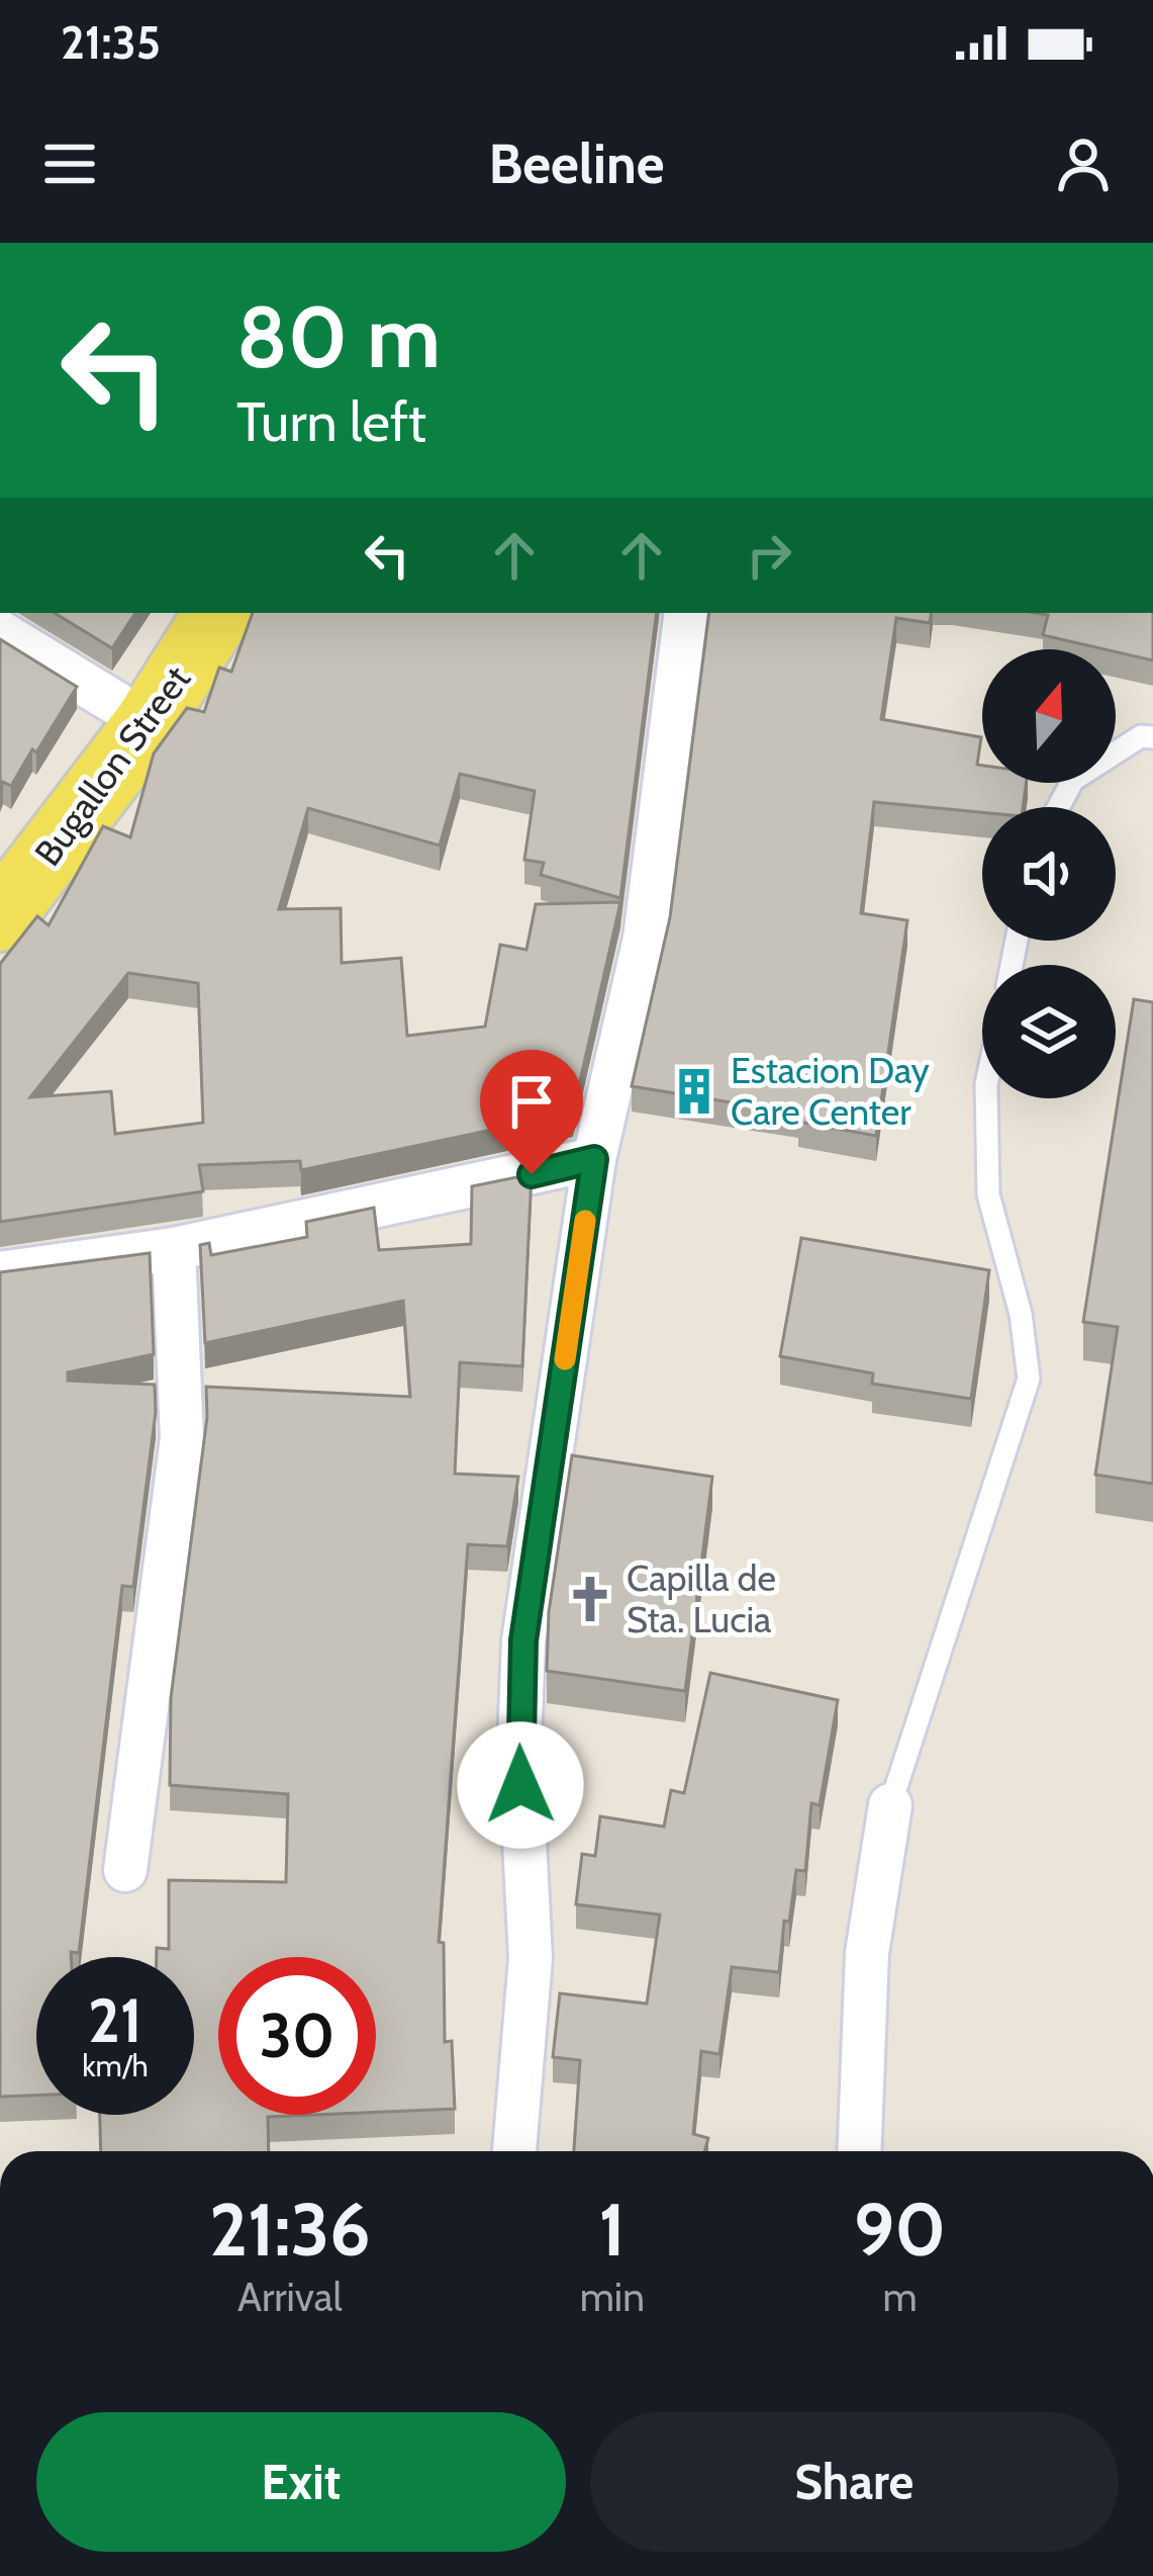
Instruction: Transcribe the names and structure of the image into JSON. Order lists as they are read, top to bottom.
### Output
{
  "streets": {
    "main road": ["Bugallon Street"]
  },
  "places": {
    "building": ["Estacion Day Care Center"],
    "church": ["Capilla de Sta. Lucia"]
  },
  "north": "top",
  "page": {
    "status": "21:35",
    "header": "Beeline",
    "turn": ["80 m", "Turn left"],
    "speed": "21 km/h",
    "limit": "30",
    "eta": [
      "21:36",
      "Arrival",
      "1",
      "min",
      "90",
      "m"
    ],
    "buttons": ["Exit", "Share"]
  }
}
